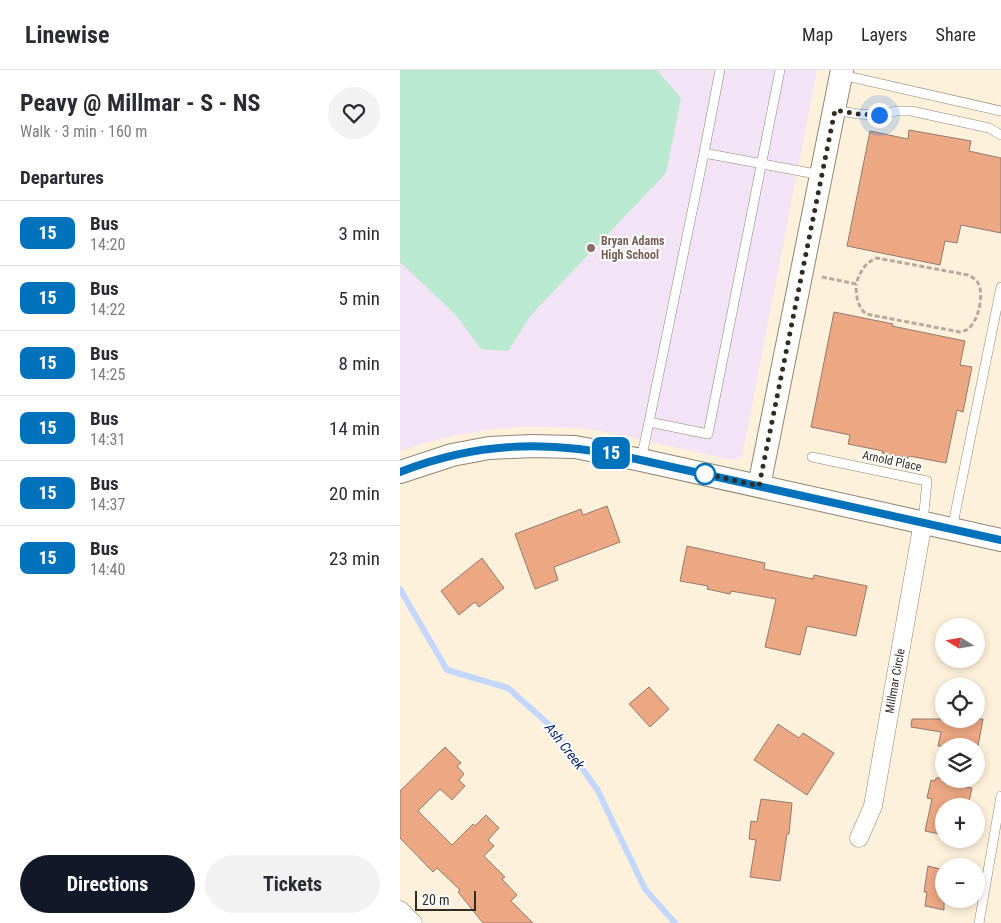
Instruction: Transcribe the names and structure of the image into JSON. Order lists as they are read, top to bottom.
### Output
{
  "streets": {
    "street": ["Millmar Circle"],
    "lane": ["Arnold Place"]
  },
  "crossings": [
    ["Arnold Place", "Millmar Circle"]
  ],
  "water": ["Ash Creek"],
  "places": ["Bryan Adams High School"],
  "lines": ["bus line 15"],
  "scale_bar": "20 m",
  "north": "left",
  "page": {
    "header": "Linewise",
    "nav": ["Map", "Layers", "Share"],
    "heading": [
      ["Peavy @ Millmar - S - NS", "Walk · 3 min · 160 m"],
      "Departures"
    ],
    "on_map": "15",
    "list": [
      {
        "mark": "15",
        "name": "Bus",
        "note": "14:20",
        "value": "3 min"
      },
      {
        "mark": "15",
        "name": "Bus",
        "note": "14:22",
        "value": "5 min"
      },
      {
        "mark": "15",
        "name": "Bus",
        "note": "14:25",
        "value": "8 min"
      },
      {
        "mark": "15",
        "name": "Bus",
        "note": "14:31",
        "value": "14 min"
      },
      {
        "mark": "15",
        "name": "Bus",
        "note": "14:37",
        "value": "20 min"
      },
      {
        "mark": "15",
        "name": "Bus",
        "note": "14:40",
        "value": "23 min"
      }
    ],
    "map_buttons": ["+", "−"],
    "buttons": ["Directions", "Tickets"],
    "scale": "20 m"
  }
}
